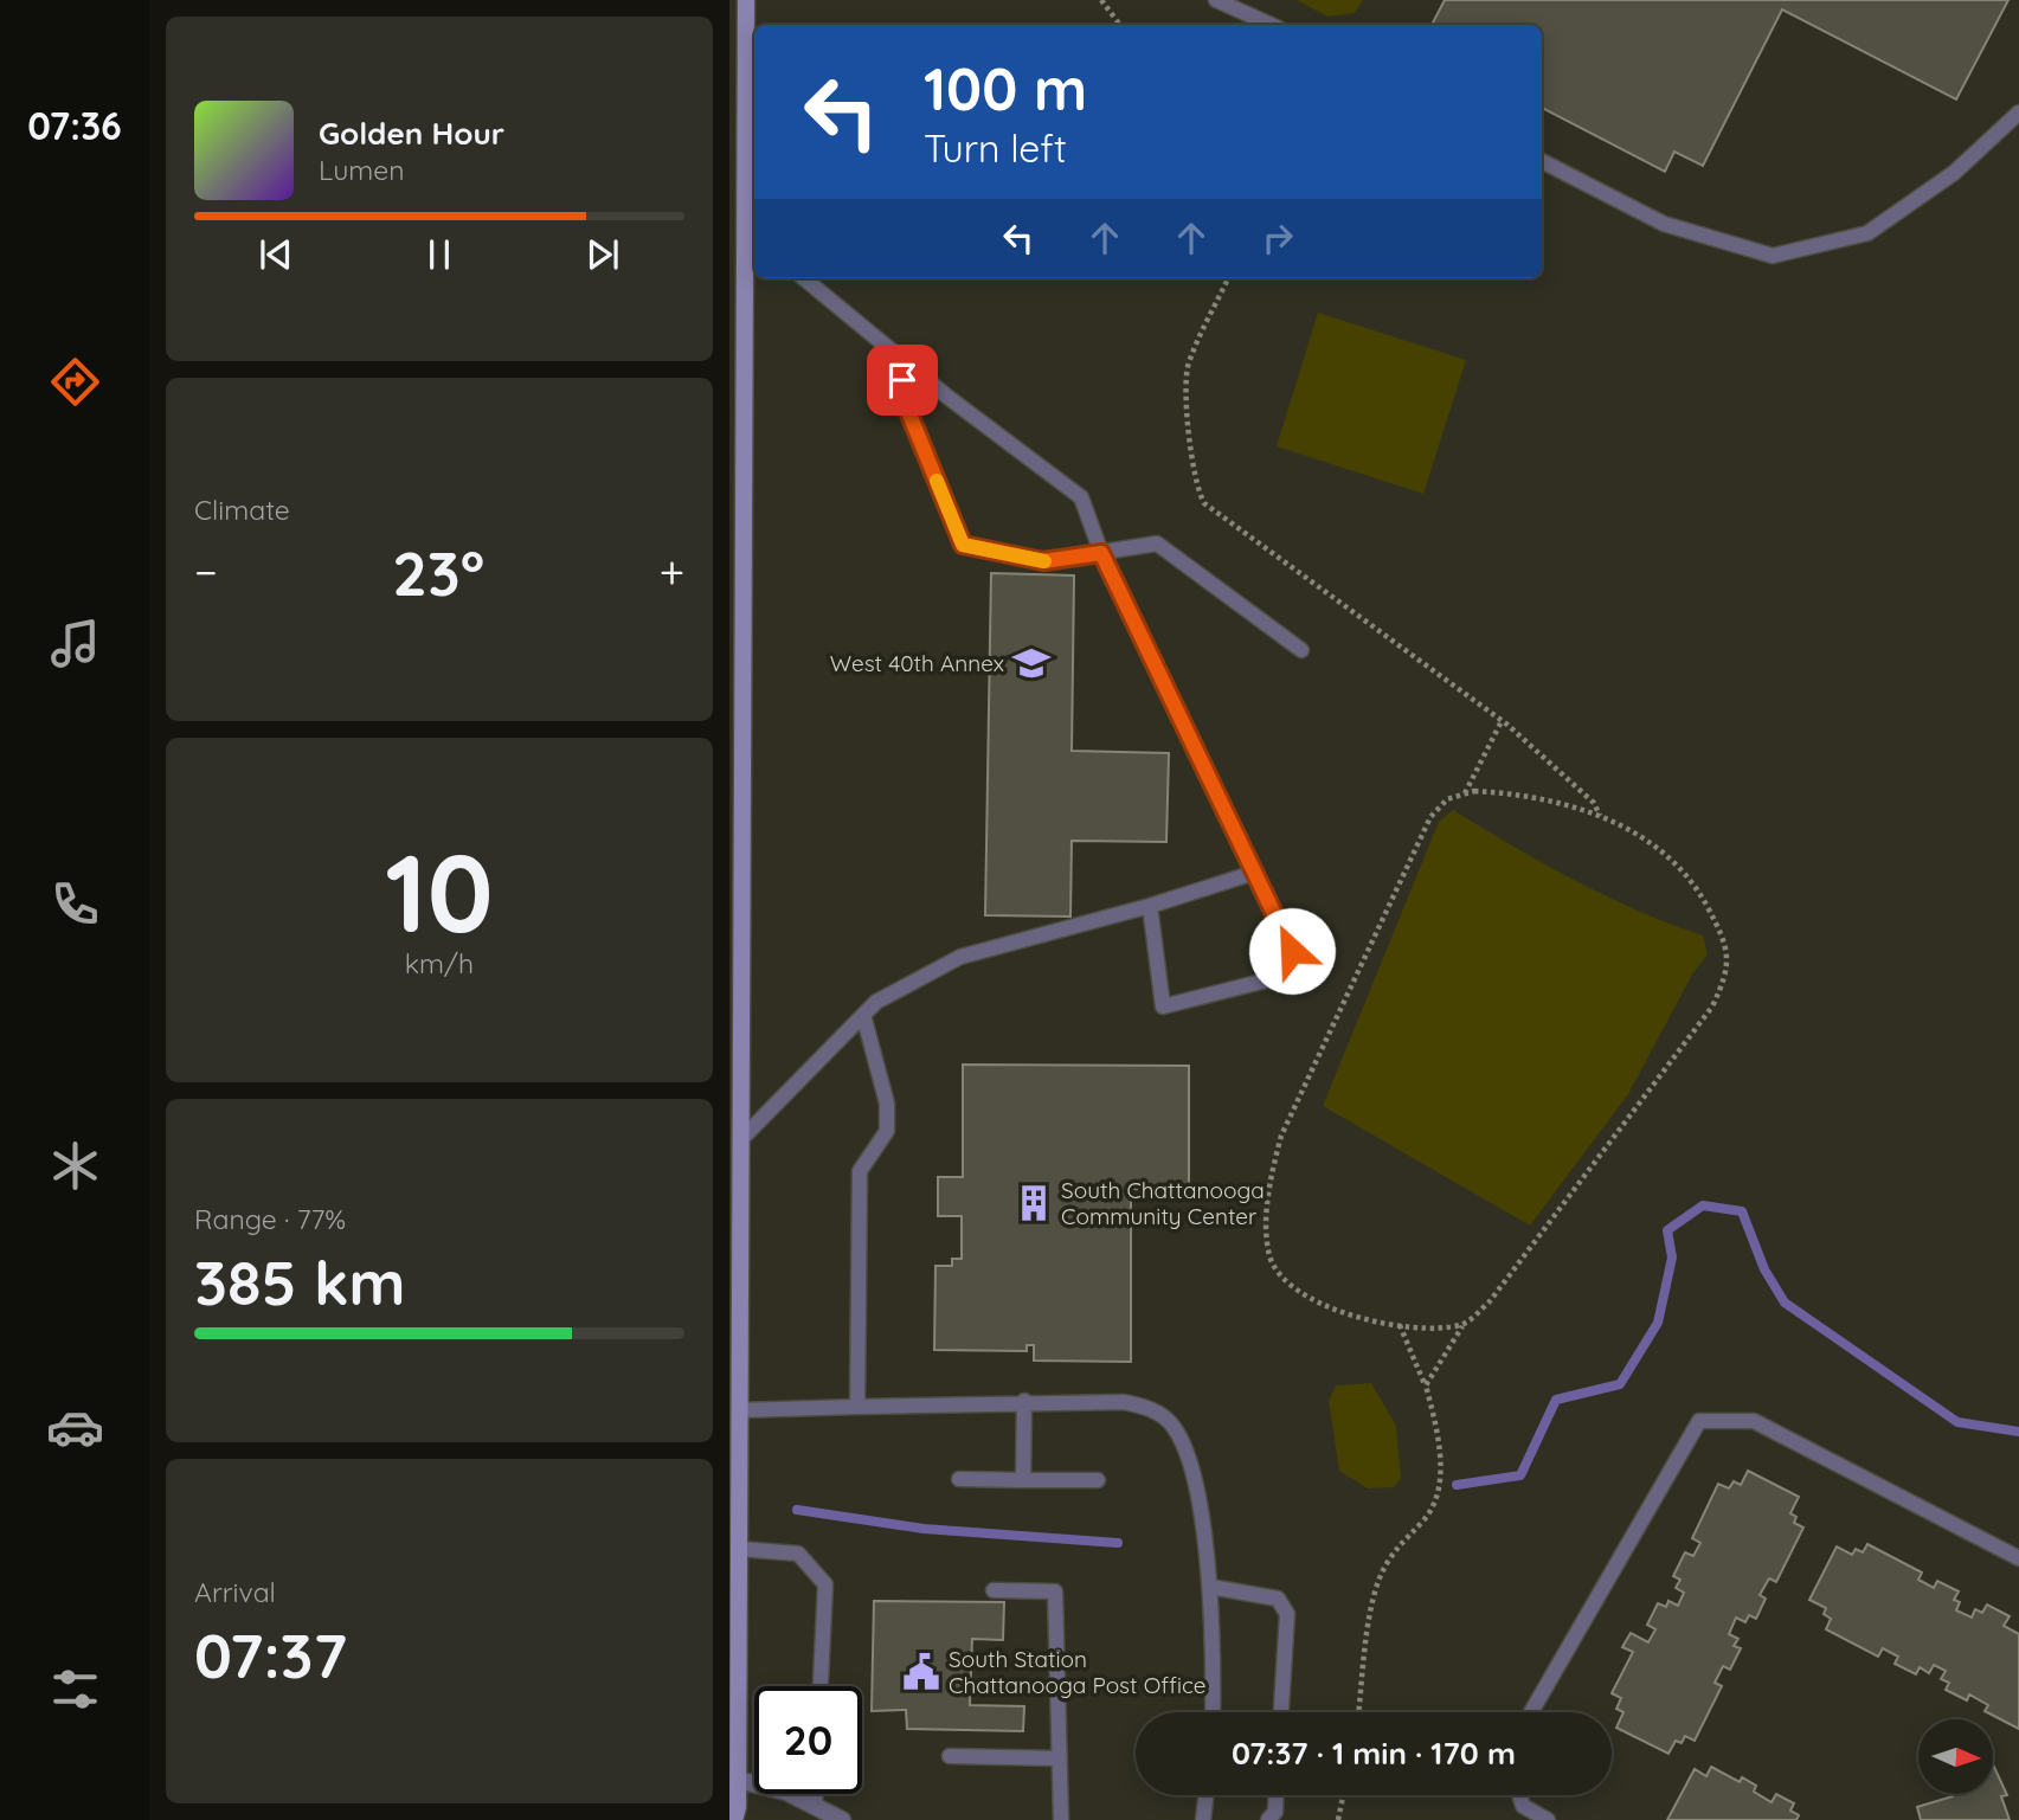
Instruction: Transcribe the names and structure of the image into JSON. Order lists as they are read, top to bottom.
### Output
{
  "places": {
    "school or university": ["West 40th Annex"],
    "building": ["South Chattanooga Community Center"],
    "public building": ["South Station Chattanooga Post Office"]
  },
  "north": "right",
  "page": {
    "tabs": "07:36",
    "turn": ["100 m", "Turn left"],
    "song": ["Golden Hour", "Lumen"],
    "tile": [
      "Climate",
      ["10", "km/h"],
      ["Range · 77%", "385 km"],
      ["Arrival", "07:37"]
    ],
    "heat": ["−", "23°", "+"],
    "limit": "20",
    "trip": "07:37 · 1 min · 170 m"
  }
}
